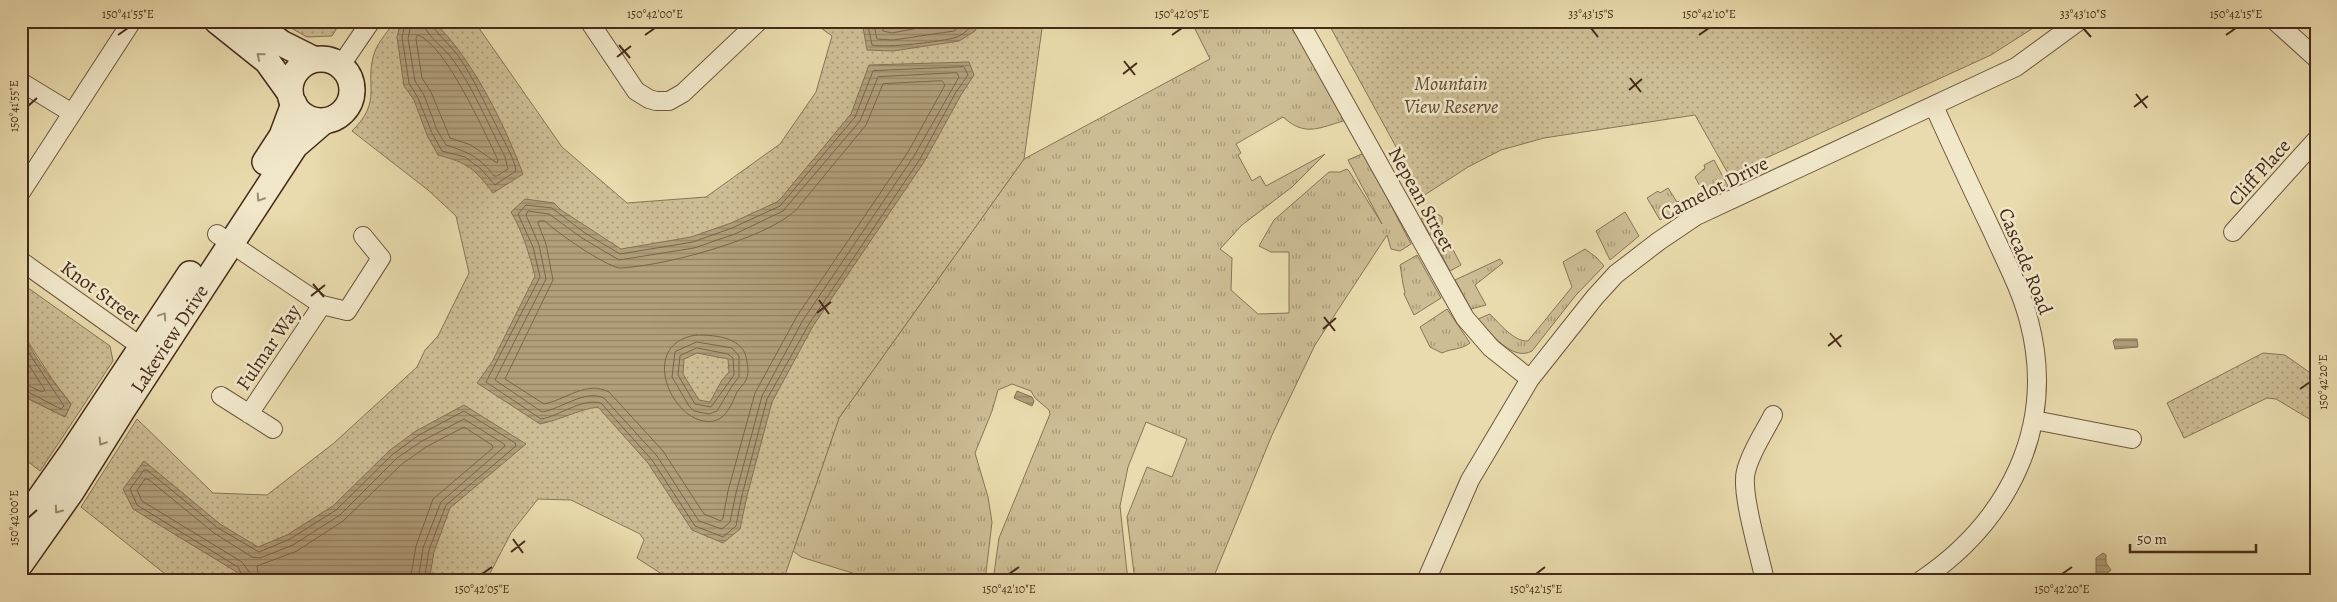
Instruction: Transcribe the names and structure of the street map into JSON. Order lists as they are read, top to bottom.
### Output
{
  "streets": {
    "street": [
      "Cliff Place",
      "Camelot Drive",
      "Nepean Street",
      "Cascade Road",
      "Knot Street",
      "Lakeview Drive",
      "Fulmar Way"
    ]
  },
  "crossings": [
    ["Camelot Drive", "Nepean Street"],
    ["Camelot Drive", "Cascade Road"],
    ["Knot Street", "Lakeview Drive"],
    ["Lakeview Drive", "Fulmar Way"]
  ],
  "parks": ["Mountain View Reserve"],
  "scale_bar": "50 m",
  "coordinates": [
    "150°41'55\"E",
    "150°42'00\"E",
    "150°42'05\"E",
    "33°43'15\"S",
    "150°42'10\"E",
    "33°43'10\"S",
    "150°42'15\"E",
    "150°42'20\"E"
  ]
}
